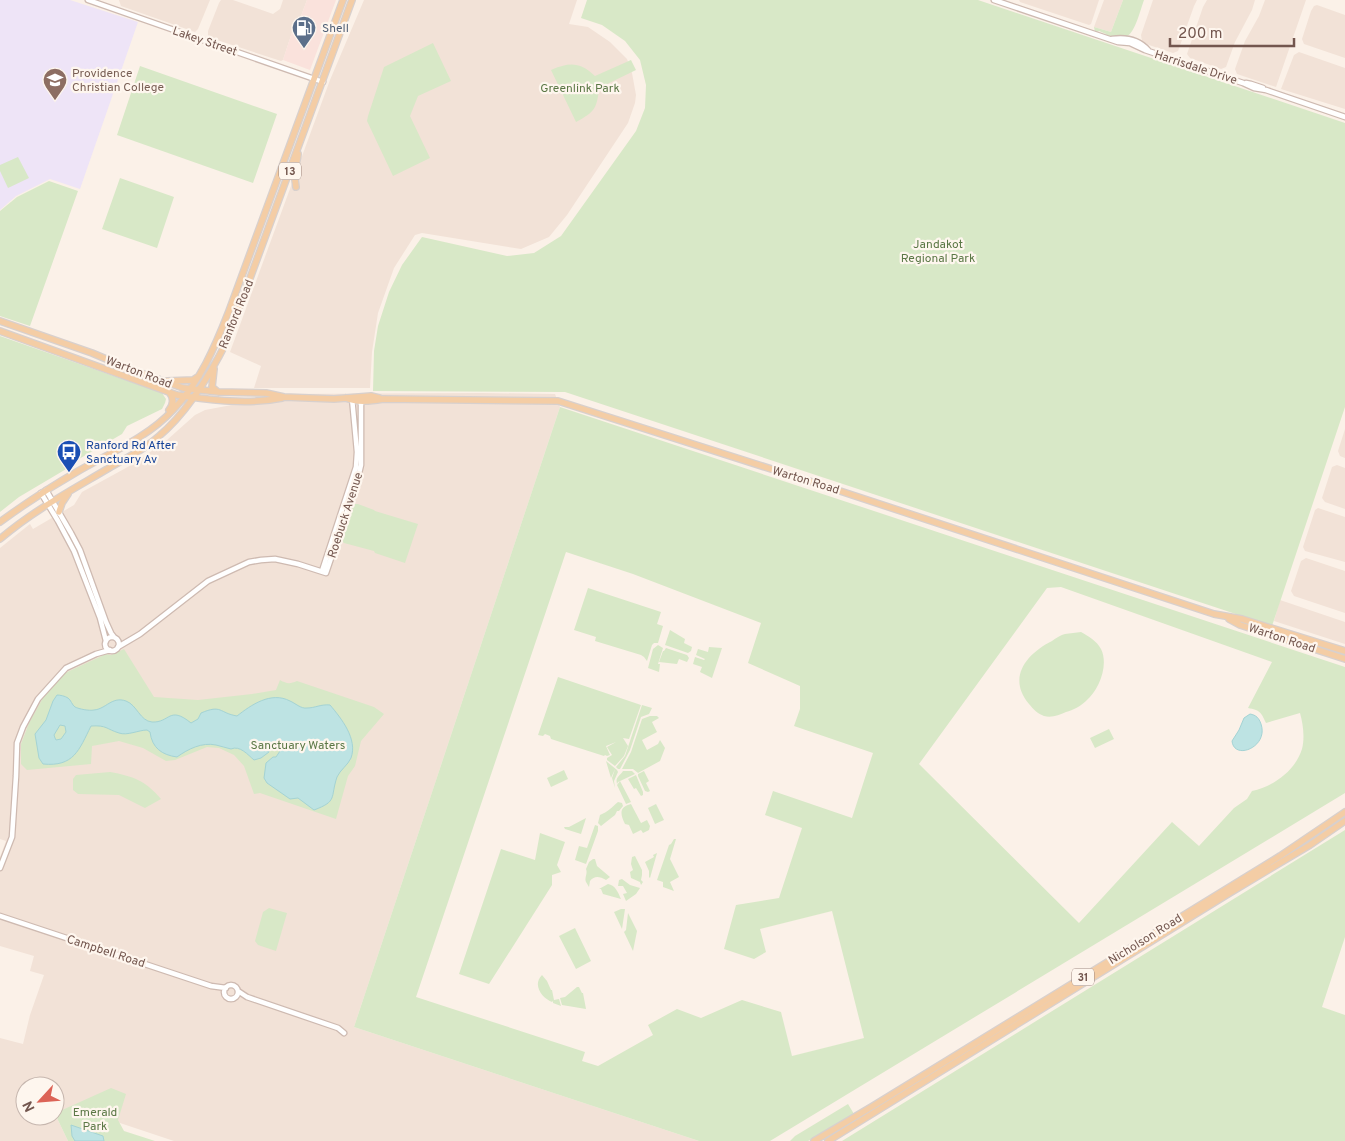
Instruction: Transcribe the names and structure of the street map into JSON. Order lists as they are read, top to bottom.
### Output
{
  "streets": {
    "main road": [
      "13",
      "Ranford Road",
      "Warton Road",
      "Nicholson Road",
      "31"
    ],
    "street": [
      "Lakey Street",
      "Harrisdale Drive",
      "Roebuck Avenue",
      "Campbell Road"
    ]
  },
  "crossings": [
    ["Lakey Street", "Ranford Road"],
    ["Ranford Road", "Warton Road"],
    ["Warton Road", "Roebuck Avenue"]
  ],
  "parks": [
    "Greenlink Park",
    "Jandakot Regional Park",
    "Sanctuary Waters",
    "Emerald Park"
  ],
  "places": {
    "fuel station": ["Shell"],
    "school or university": ["Providence Christian College"],
    "bus stop": ["Ranford Rd After Sanctuary Av"]
  },
  "scale_bar": "200 m",
  "north": "bottom left"
}
